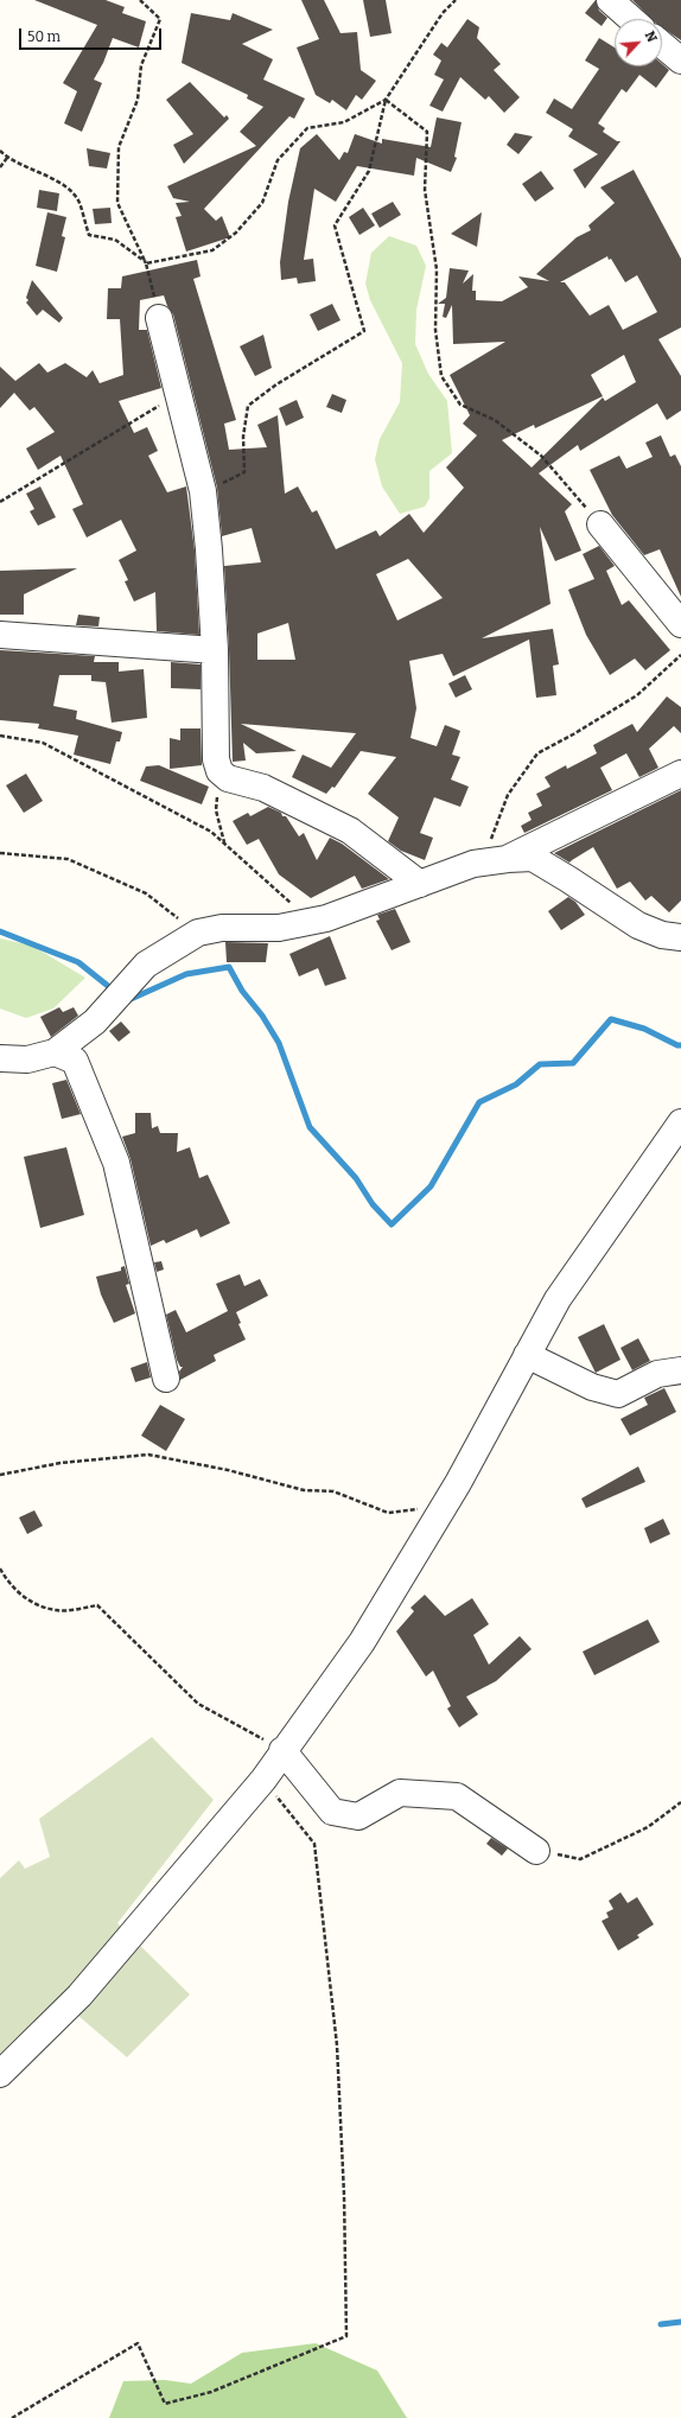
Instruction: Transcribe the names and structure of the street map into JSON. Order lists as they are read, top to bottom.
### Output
{
  "scale_bar": "50 m",
  "north": "top right"
}
